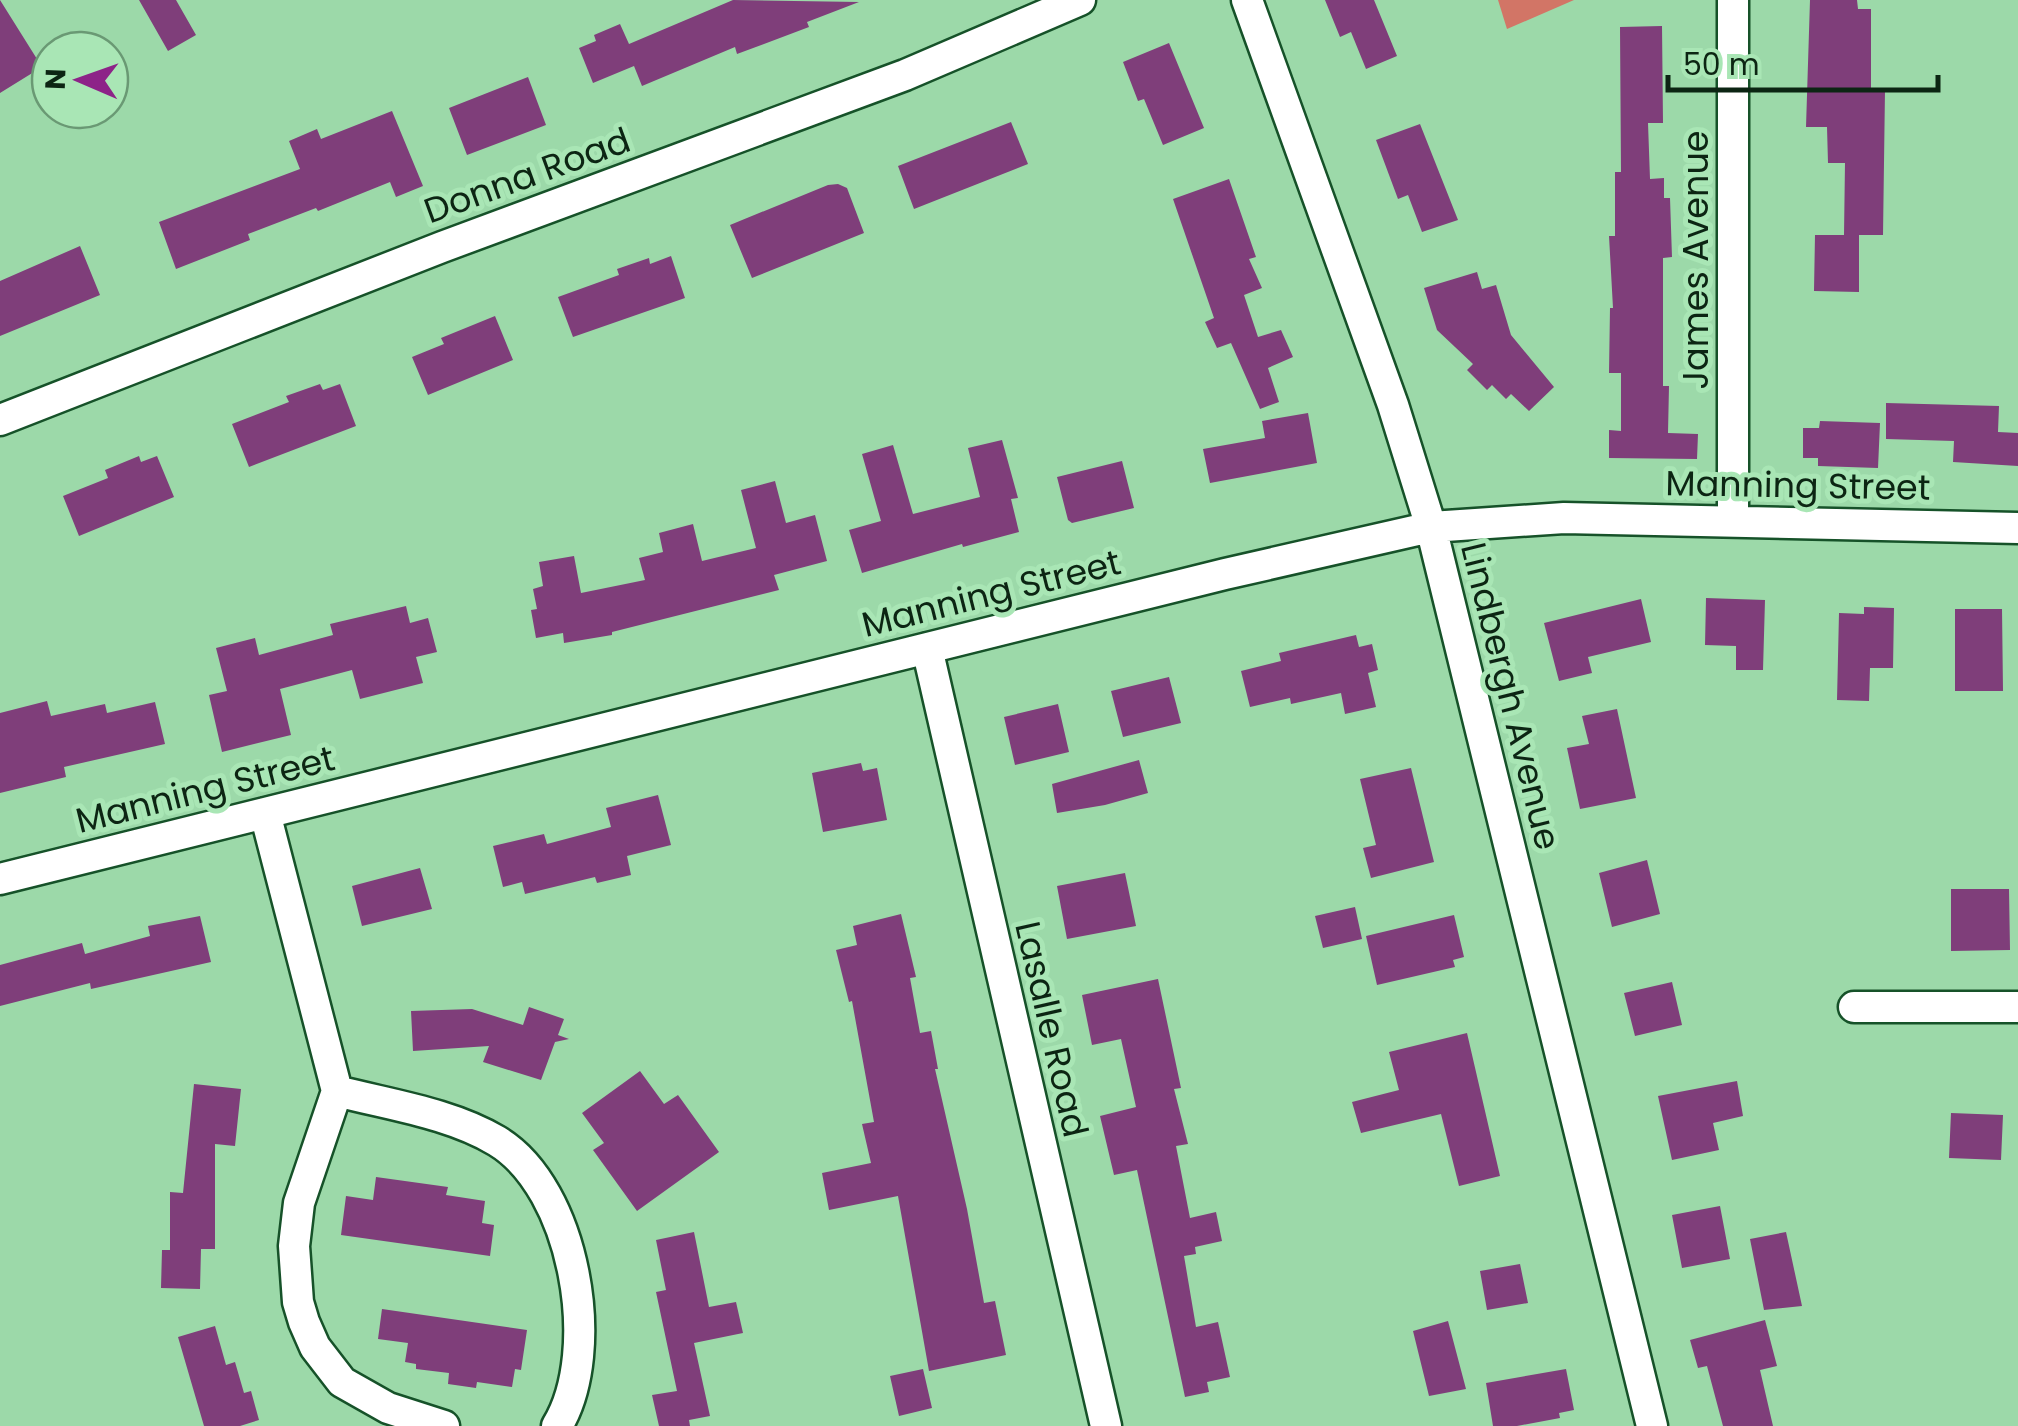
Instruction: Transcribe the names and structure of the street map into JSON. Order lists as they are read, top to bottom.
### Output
{
  "streets": {
    "street": [
      "Donna Road",
      "James Avenue",
      "Manning Street",
      "Lindbergh Avenue",
      "Lasalle Road"
    ]
  },
  "crossings": [
    ["James Avenue", "Manning Street"],
    ["Manning Street", "Lindbergh Avenue"],
    ["Manning Street", "Lasalle Road"]
  ],
  "scale_bar": "50 m",
  "north": "left"
}
